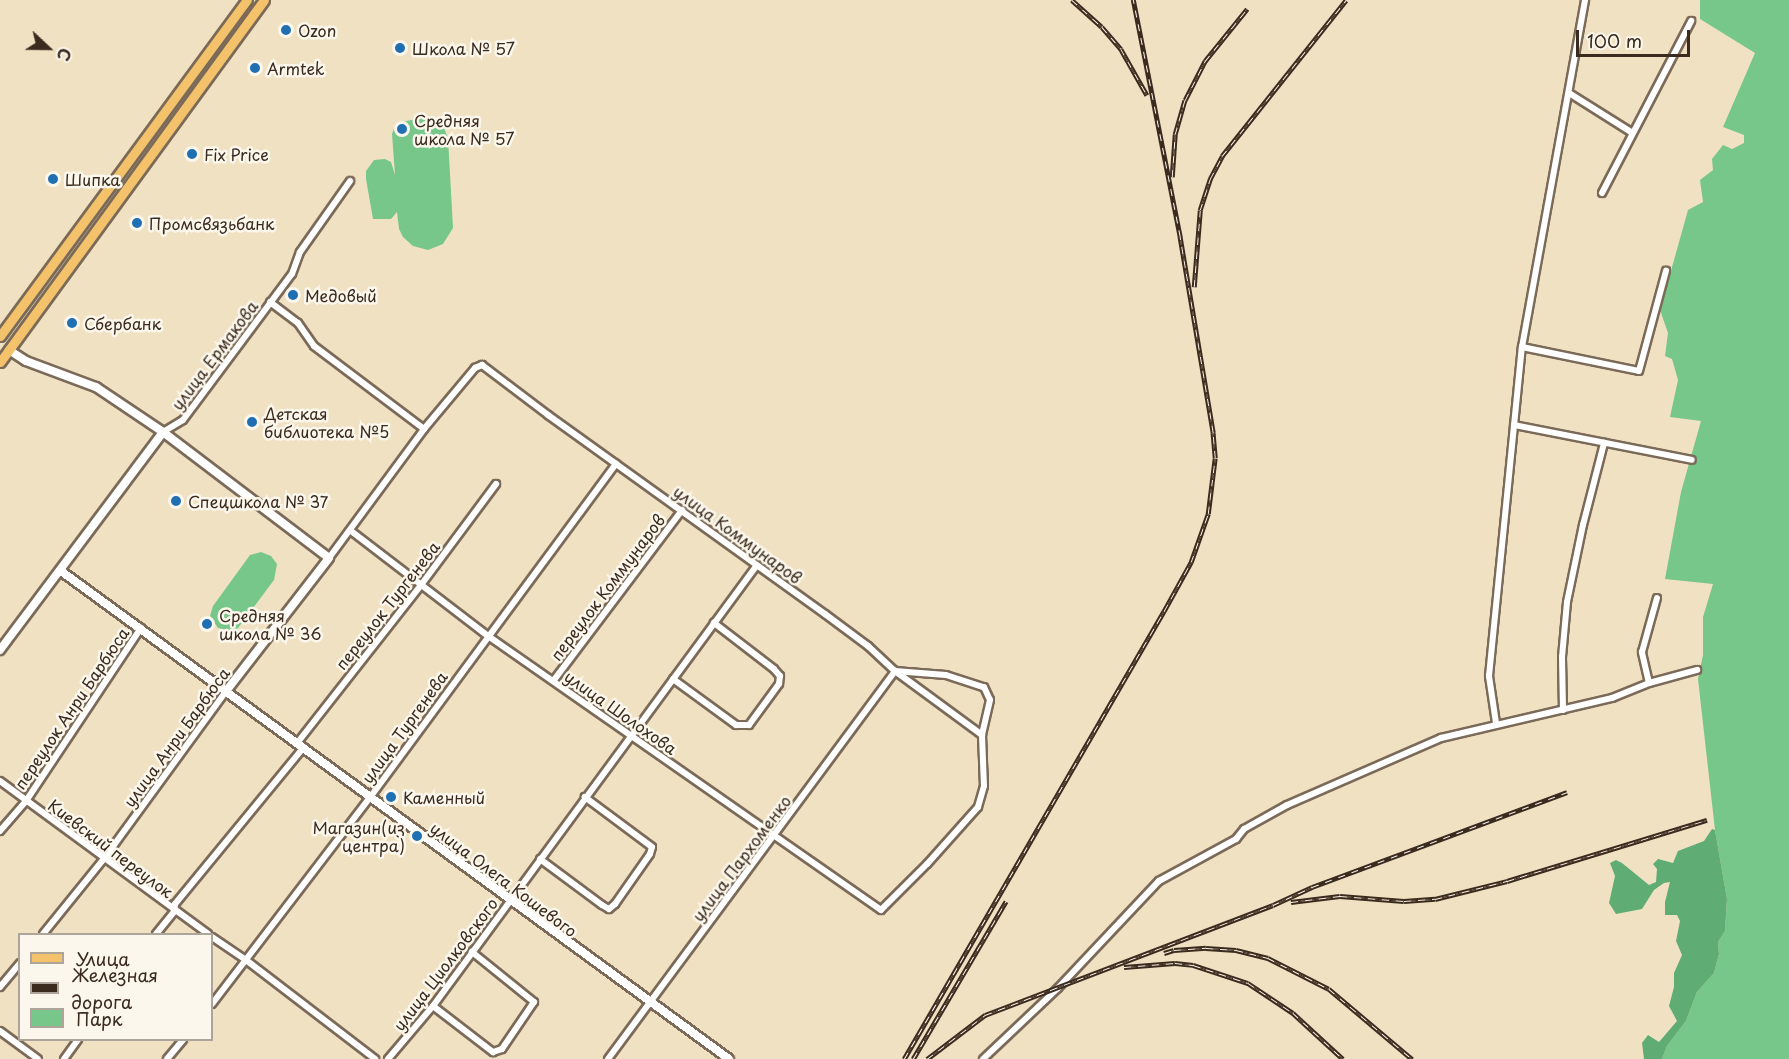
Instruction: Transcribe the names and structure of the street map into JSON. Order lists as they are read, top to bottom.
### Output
{
  "streets": {
    "street": [
      "улица Ермакова",
      "улица Коммунаров",
      "переулок Коммунаров",
      "переулок Тургенева",
      "переулок Анри Барбюса",
      "улица Шолохова",
      "улица Тургенева",
      "улица Анри Барбюса",
      "Киевский переулок",
      "улица Пархоменко",
      "улица Олега Кошевого",
      "улица Циолковского"
    ]
  },
  "crossings": [
    ["улица Ермакова", "улица Олега Кошевого"],
    ["улица Коммунаров", "переулок Коммунаров"],
    ["улица Коммунаров", "улица Шолохова"],
    ["улица Коммунаров", "улица Тургенева"],
    ["улица Коммунаров", "улица Анри Барбюса"],
    ["улица Коммунаров", "улица Пархоменко"],
    ["улица Коммунаров", "улица Циолковского"],
    ["переулок Коммунаров", "улица Шолохова"],
    ["переулок Тургенева", "улица Шолохова"],
    ["переулок Тургенева", "Киевский переулок"],
    ["переулок Тургенева", "улица Олега Кошевого"],
    ["переулок Анри Барбюса", "Киевский переулок"],
    ["переулок Анри Барбюса", "улица Олега Кошевого"],
    ["улица Шолохова", "улица Тургенева"],
    ["улица Шолохова", "улица Анри Барбюса"],
    ["улица Шолохова", "улица Пархоменко"],
    ["улица Шолохова", "улица Циолковского"],
    ["улица Тургенева", "Киевский переулок"],
    ["улица Тургенева", "улица Олега Кошевого"],
    ["улица Анри Барбюса", "Киевский переулок"],
    ["улица Анри Барбюса", "улица Олега Кошевого"],
    ["улица Пархоменко", "улица Олега Кошевого"],
    ["улица Олега Кошевого", "улица Циолковского"]
  ],
  "places": [
    "Ozon",
    "Школа № 57",
    "Armtek",
    "Средняя школа № 57",
    "Fix Price",
    "Шипка",
    "Промсвязьбанк",
    "Медовый",
    "Сбербанк",
    "Детская библиотека №5",
    "Спецшкола № 37",
    "Средняя школа № 36",
    "Каменный",
    "Магазин(из центра)"
  ],
  "legend": ["Улица", "Железная дорога", "Парк"],
  "scale_bar": "100 m",
  "north": "right"
}
